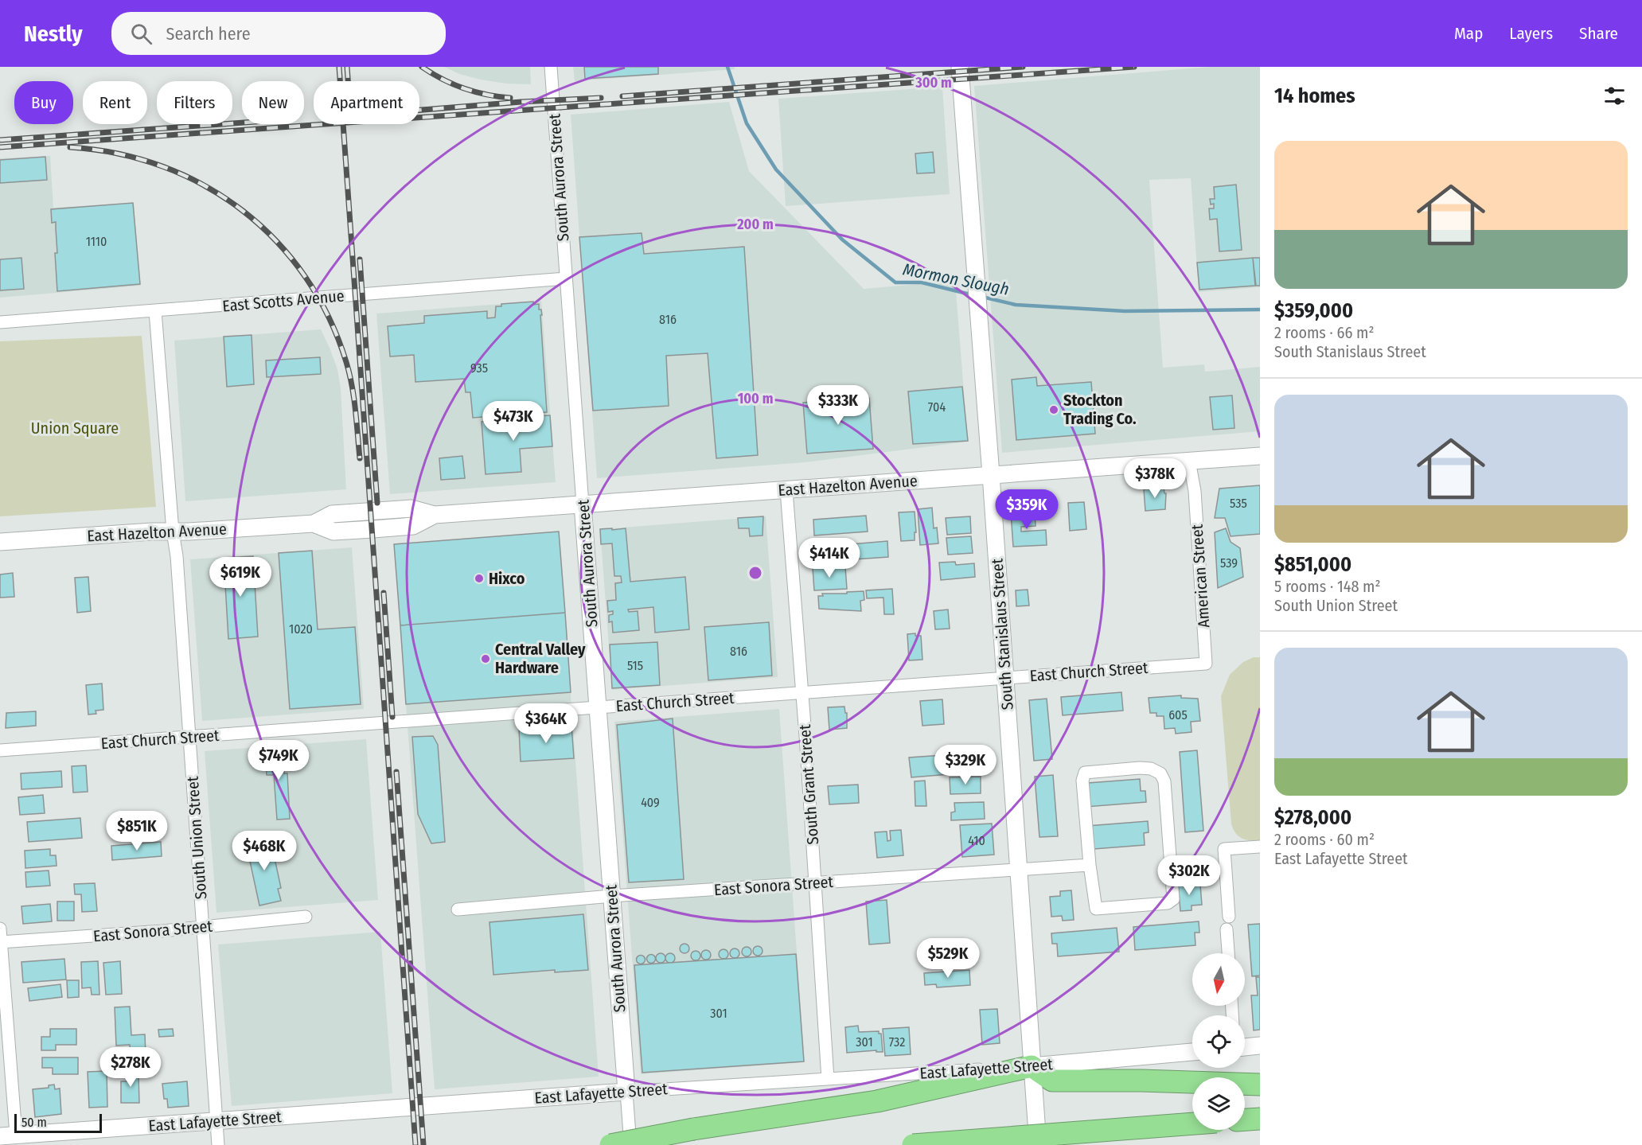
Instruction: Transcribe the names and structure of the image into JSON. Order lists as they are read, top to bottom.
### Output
{
  "streets": {
    "street": [
      "South Aurora Street",
      "East Scotts Avenue",
      "East Hazelton Avenue",
      "American Street",
      "South Stanislaus Street",
      "East Church Street",
      "South Grant Street",
      "South Union Street",
      "East Sonora Street",
      "East Lafayette Street"
    ]
  },
  "crossings": [
    ["South Aurora Street", "East Scotts Avenue"],
    ["South Aurora Street", "East Hazelton Avenue"],
    ["South Aurora Street", "East Church Street"],
    ["South Aurora Street", "East Sonora Street"],
    ["South Aurora Street", "East Lafayette Street"],
    ["East Scotts Avenue", "South Union Street"],
    ["East Hazelton Avenue", "American Street"],
    ["East Hazelton Avenue", "South Stanislaus Street"],
    ["East Hazelton Avenue", "South Grant Street"],
    ["East Hazelton Avenue", "South Union Street"],
    ["American Street", "East Church Street"],
    ["South Stanislaus Street", "East Church Street"],
    ["South Stanislaus Street", "East Sonora Street"],
    ["South Stanislaus Street", "East Lafayette Street"],
    ["East Church Street", "South Grant Street"],
    ["East Church Street", "South Union Street"],
    ["South Grant Street", "East Sonora Street"],
    ["South Grant Street", "East Lafayette Street"],
    ["South Union Street", "East Sonora Street"],
    ["South Union Street", "East Lafayette Street"]
  ],
  "water": ["Mormon Slough"],
  "parks": ["Union Square"],
  "places": ["Stockton Trading Co.", "Hixco", "Central Valley Hardware"],
  "house_numbers": [
    "1110",
    "816",
    "935",
    "704",
    "535",
    "539",
    "1020",
    "816",
    "515",
    "605",
    "409",
    "410",
    "301",
    "301",
    "732"
  ],
  "scale_bar": "50 m",
  "north": "bottom",
  "page": {
    "header": "Nestly",
    "search": "Search here",
    "nav": ["Map", "Layers", "Share"],
    "heading": "14 homes",
    "chip": [
      "Buy",
      "Rent",
      "Filters",
      "New",
      "Apartment"
    ],
    "list": [
      {
        "name": "$359,000",
        "note": "2 rooms · 66 m² · South Stanislaus Street"
      },
      {
        "name": "$851,000",
        "note": "5 rooms · 148 m² · South Union Street"
      },
      {
        "name": "$278,000",
        "note": "2 rooms · 60 m² · East Lafayette Street"
      }
    ],
    "price": [
      "$333K",
      "$473K",
      "$378K",
      "$359K",
      "$414K",
      "$619K",
      "$364K",
      "$749K",
      "$329K",
      "$851K",
      "$468K",
      "$302K",
      "$529K",
      "$278K"
    ],
    "scale": "50 m"
  },
  "rings": ["300 m", "200 m", "100 m"]
}
